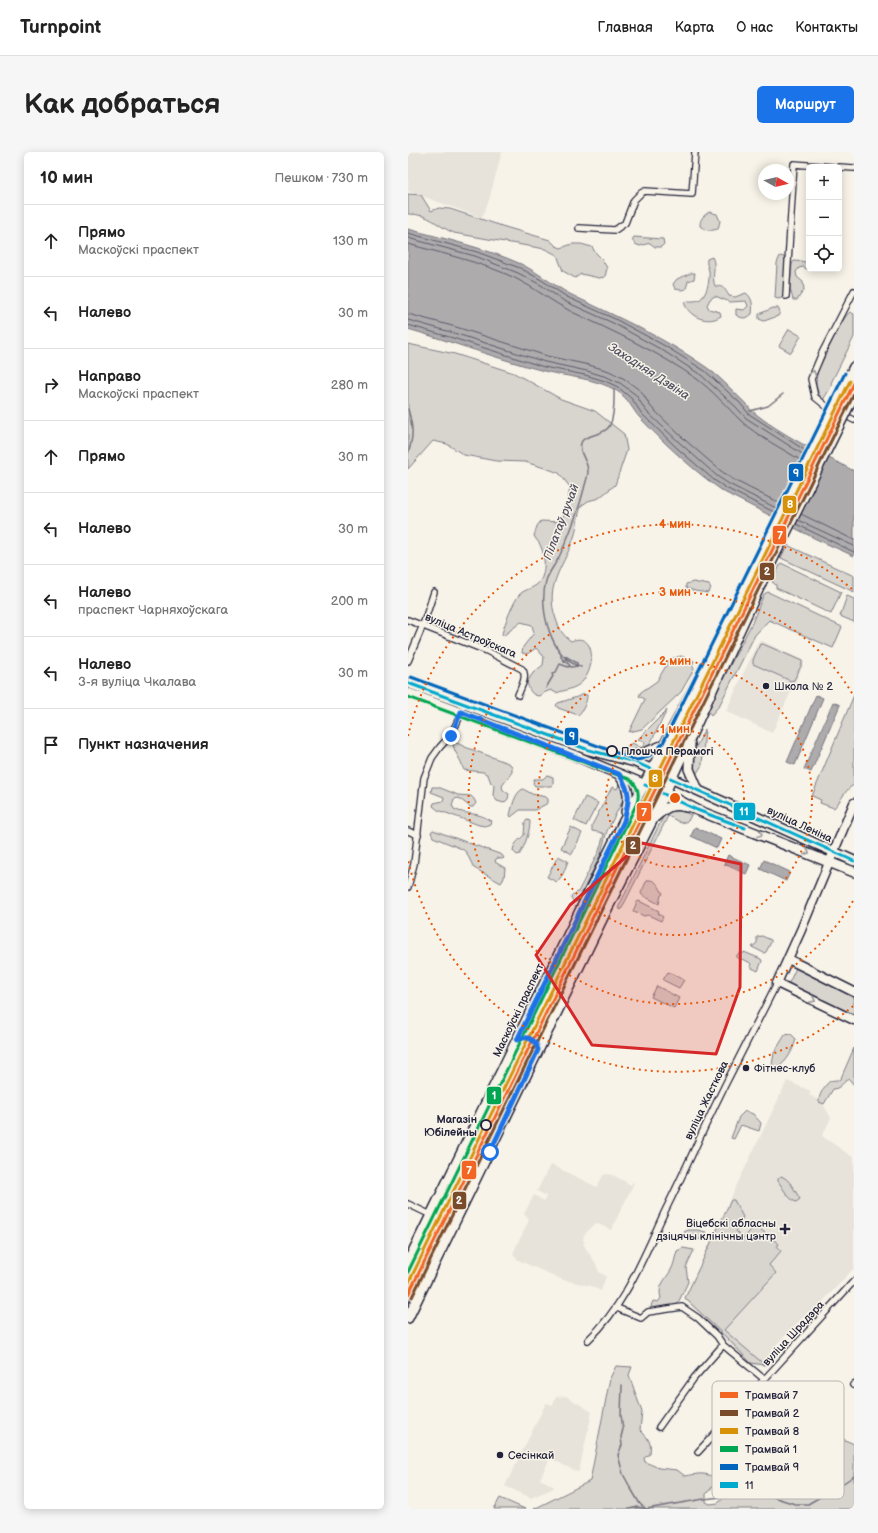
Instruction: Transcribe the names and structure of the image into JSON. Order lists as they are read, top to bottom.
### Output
{
  "streets": {
    "main road": ["вуліца Леніна", "Маскоўскі праспект"],
    "street": ["вуліца Астроўскага", "вуліца Жасткова", "вуліца Шрадэра"]
  },
  "crossings": [
    ["вуліца Леніна", "Маскоўскі праспект"],
    ["вуліца Леніна", "вуліца Жасткова"]
  ],
  "water": ["Заходняя Дзвіна", "Пілатаў ручай"],
  "places": {
    "other": [
      "Школа № 2",
      "Плошча Перамогі",
      "Фітнес-клуб",
      "Магазін Юбілейны",
      "Сесінкай"
    ],
    "health": ["Віцебскі абласны дзіцячы клінічны цэнтр"]
  },
  "lines": [
    "tram line 9",
    "tram line 8",
    "tram line 7",
    "tram line 2",
    "transit line 11",
    "tram line 1"
  ],
  "legend": [
    "Трамвай 7",
    "Трамвай 2",
    "Трамвай 8",
    "Трамвай 1",
    "Трамвай 9",
    "11"
  ],
  "north": "right",
  "page": {
    "header": "Turnpoint",
    "nav": [
      "Главная",
      "Карта",
      "О нас",
      "Контакты"
    ],
    "buttons": "Маршрут",
    "title": "Как добраться",
    "heading": ["10 мин", "Пешком · 730 m"],
    "map_buttons": ["+", "−"],
    "list": [
      ["Прямо", "Маскоўскі праспект", "130 m"],
      ["Налево", "30 m"],
      ["Направо", "Маскоўскі праспект", "280 m"],
      ["Прямо", "30 m"],
      ["Налево", "30 m"],
      ["Налево", "праспект Чарняхоўскага", "200 m"],
      ["Налево", "3-я вуліца Чкалава", "30 m"],
      "Пункт назначения"
    ]
  },
  "rings": [
    "4 мин",
    "3 мин",
    "2 мин",
    "1 мин"
  ]
}
